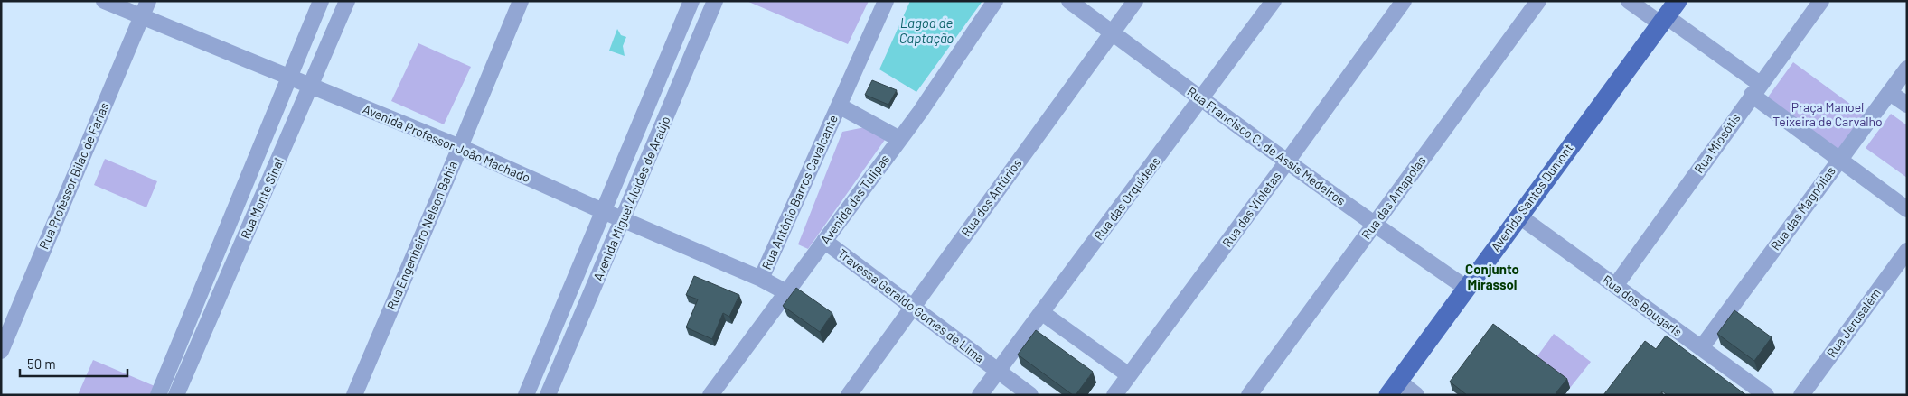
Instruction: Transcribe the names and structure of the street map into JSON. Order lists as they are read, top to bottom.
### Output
{
  "streets": {
    "main road": ["Avenida Santos Dumont"],
    "street": [
      "Avenida Professor João Machado",
      "Rua Miosótis",
      "Rua Francisco C. de Assis Medeiros",
      "Rua Professor Bilac de Farias",
      "Rua Antônio Barros Cavalcante",
      "Rua dos Antúrios",
      "Rua das Amapolas",
      "Rua Monte Sinai",
      "Avenida Miguel Alcídes de Araújo",
      "Rua das Orquídeas",
      "Avenida das Tulipas",
      "Rua das Magnólias",
      "Rua das Violetas",
      "Rua Engenheiro Nelson Bahia",
      "Travessa Geraldo Gomes de Lima",
      "Rua dos Bougaris",
      "Rua Jerusalém"
    ]
  },
  "crossings": [
    ["Avenida Professor João Machado", "Rua Professor Bilac de Farias"],
    ["Avenida Professor João Machado", "Rua Antônio Barros Cavalcante"],
    ["Avenida Professor João Machado", "Rua Monte Sinai"],
    ["Avenida Professor João Machado", "Avenida Miguel Alcídes de Araújo"],
    ["Avenida Professor João Machado", "Avenida das Tulipas"],
    ["Avenida Professor João Machado", "Rua Engenheiro Nelson Bahia"],
    ["Rua Miosótis", "Rua dos Bougaris"],
    ["Rua Francisco C. de Assis Medeiros", "Rua dos Antúrios"],
    ["Rua Francisco C. de Assis Medeiros", "Rua das Amapolas"],
    ["Rua Francisco C. de Assis Medeiros", "Avenida Santos Dumont"],
    ["Rua Francisco C. de Assis Medeiros", "Rua das Orquídeas"],
    ["Rua Francisco C. de Assis Medeiros", "Rua das Violetas"],
    ["Rua Antônio Barros Cavalcante", "Avenida das Tulipas"],
    ["Rua dos Antúrios", "Travessa Geraldo Gomes de Lima"],
    ["Avenida Santos Dumont", "Rua dos Bougaris"],
    ["Rua das Orquídeas", "Travessa Geraldo Gomes de Lima"],
    ["Avenida das Tulipas", "Travessa Geraldo Gomes de Lima"],
    ["Rua das Magnólias", "Rua dos Bougaris"]
  ],
  "districts": ["Conjunto Mirassol"],
  "water": ["Lagoa de Captação"],
  "parks": ["Praça Manoel Teixeira de Carvalho"],
  "scale_bar": "50 m"
}
